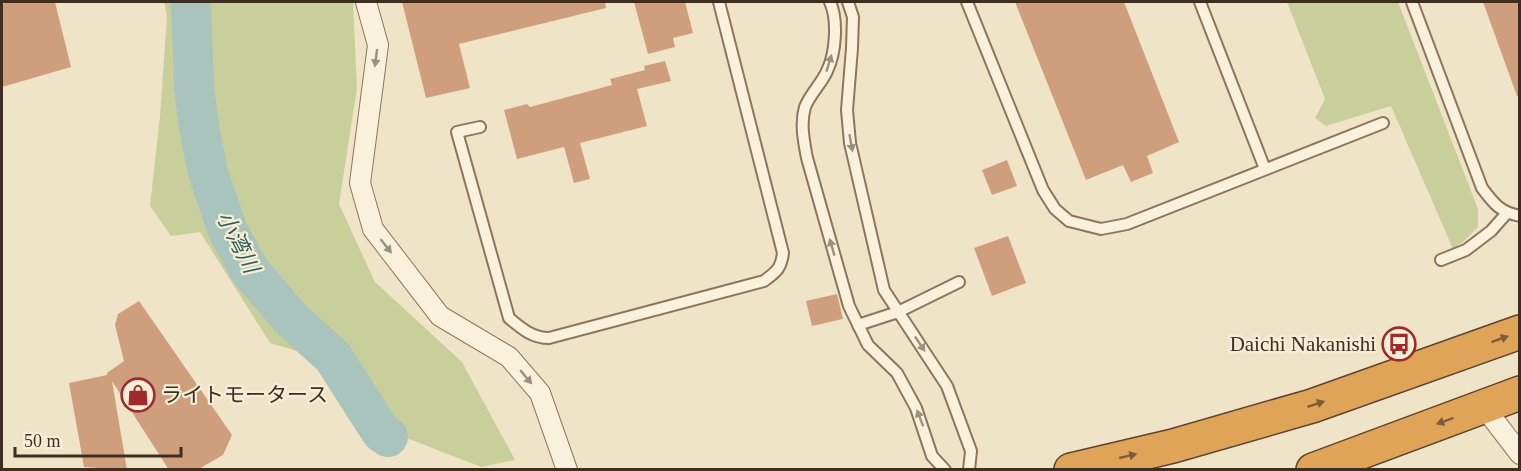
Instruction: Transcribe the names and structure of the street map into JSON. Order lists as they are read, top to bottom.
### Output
{
  "water": ["小湾川"],
  "places": {
    "bus stop": ["Daichi Nakanishi"],
    "shop": ["ライトモータース"]
  },
  "scale_bar": "50 m"
}
